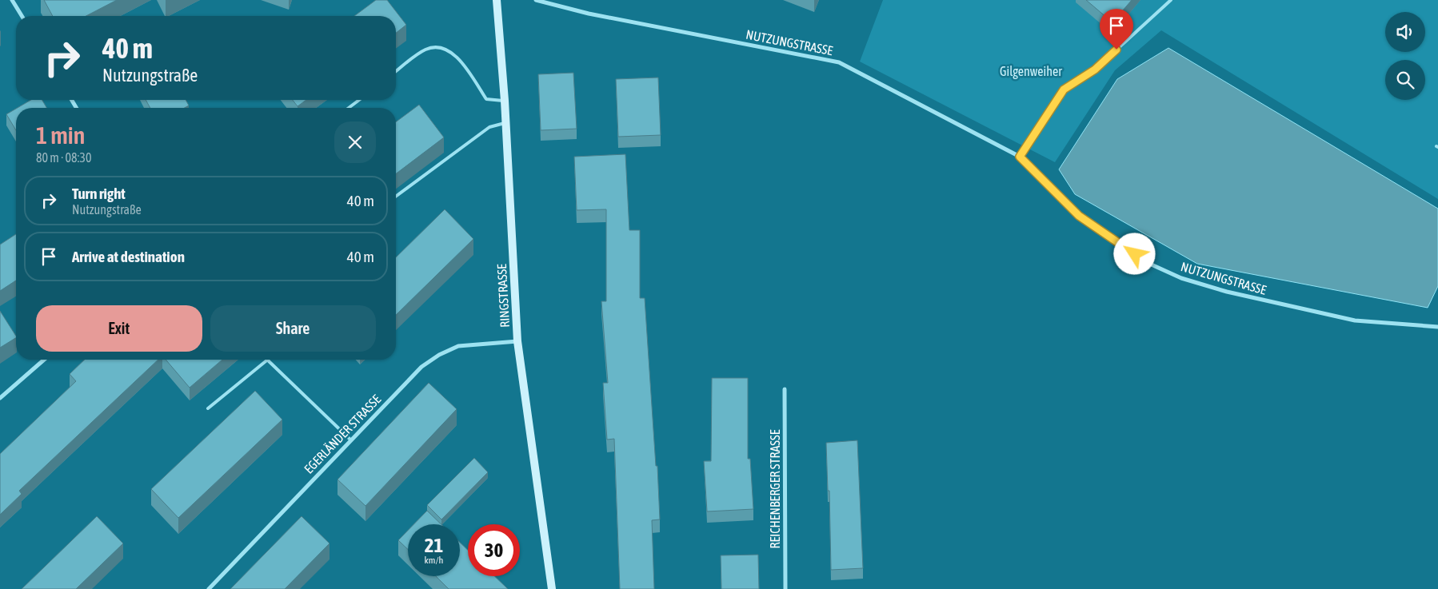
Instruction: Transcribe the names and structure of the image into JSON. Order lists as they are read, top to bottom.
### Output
{
  "streets": {
    "street": [
      "NUTZUNGSTRASSE",
      "RINGSTRASSE",
      "EGERLÄNDER STRASSE",
      "REICHENBERGER STRASSE"
    ]
  },
  "crossings": [
    ["RINGSTRASSE", "EGERLÄNDER STRASSE"]
  ],
  "parks": ["Gilgenweiher"],
  "page": {
    "turn": ["40 m", "Nutzungstraße"],
    "heading": ["1 min", "80 m · 08:30"],
    "list": [
      {
        "name": "Turn right",
        "note": "Nutzungstraße",
        "value": "40 m"
      },
      {
        "name": "Arrive at destination",
        "value": "40 m"
      }
    ],
    "buttons": ["Exit", "Share"],
    "speed": "21 km/h",
    "limit": "30"
  }
}
